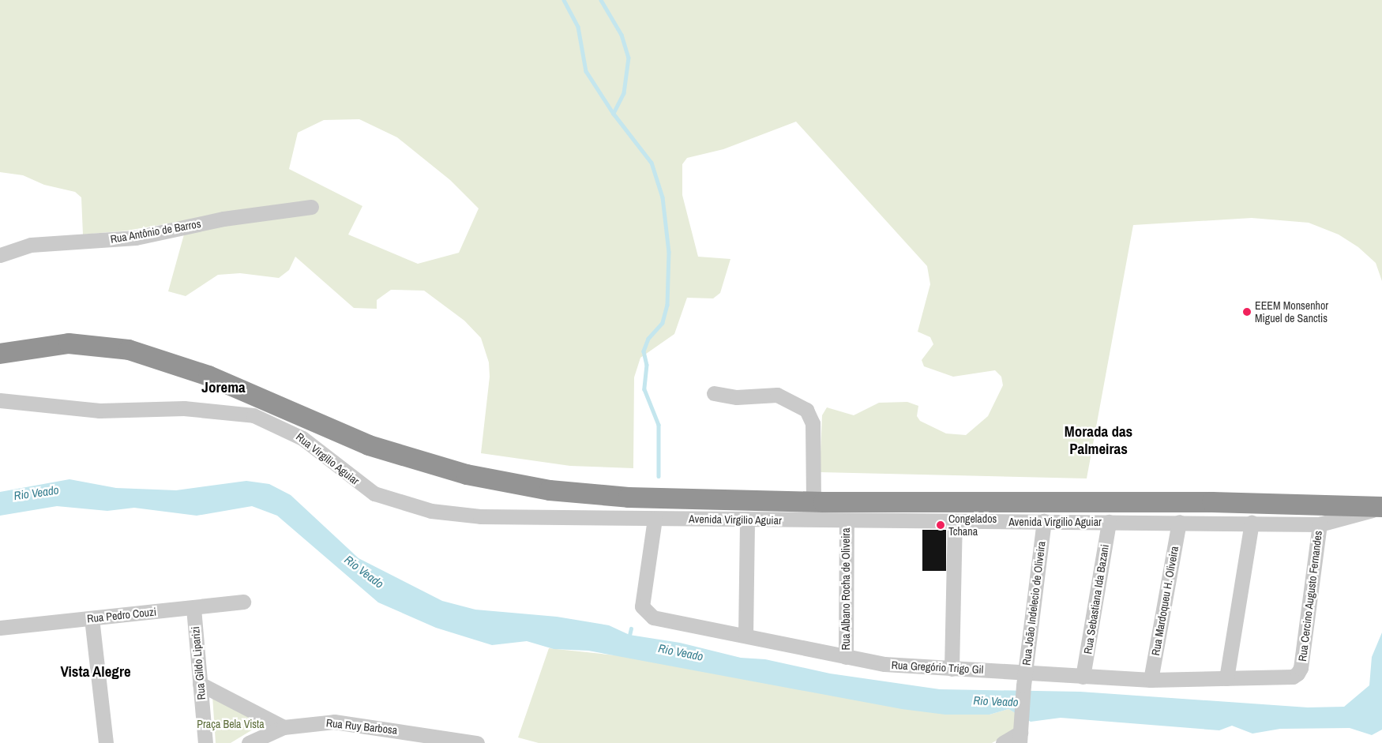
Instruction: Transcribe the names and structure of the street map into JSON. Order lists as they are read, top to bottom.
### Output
{
  "streets": {
    "street": [
      "Rua Antônio de Barros",
      "Rua Virgilio Aguiar",
      "Avenida Virgilio Aguiar",
      "Rua Albano Rocha de Oliveira",
      "Rua Cercino Augusto Fernandes",
      "Rua Sebastiana Ida Bazani",
      "Rua Mardoqueu H. Oliveira",
      "Rua João Indelecio de Oliveira",
      "Rua Pedro Couzi",
      "Rua Gildo Liparizi",
      "Rua Gregório Trigo Gil",
      "Rua Ruy Barbosa"
    ]
  },
  "crossings": [
    ["Rua Virgilio Aguiar", "Avenida Virgilio Aguiar"],
    ["Rua Virgilio Aguiar", "Rua Gregório Trigo Gil"],
    ["Avenida Virgilio Aguiar", "Rua Albano Rocha de Oliveira"],
    ["Avenida Virgilio Aguiar", "Rua Cercino Augusto Fernandes"],
    ["Avenida Virgilio Aguiar", "Rua Sebastiana Ida Bazani"],
    ["Avenida Virgilio Aguiar", "Rua Mardoqueu H. Oliveira"],
    ["Avenida Virgilio Aguiar", "Rua João Indelecio de Oliveira"],
    ["Avenida Virgilio Aguiar", "Rua Gregório Trigo Gil"],
    ["Rua Albano Rocha de Oliveira", "Rua Gregório Trigo Gil"],
    ["Rua Cercino Augusto Fernandes", "Rua Gregório Trigo Gil"],
    ["Rua Sebastiana Ida Bazani", "Rua Gregório Trigo Gil"],
    ["Rua Mardoqueu H. Oliveira", "Rua Gregório Trigo Gil"],
    ["Rua João Indelecio de Oliveira", "Rua Gregório Trigo Gil"],
    ["Rua Pedro Couzi", "Rua Gildo Liparizi"]
  ],
  "districts": ["Jorema", "Morada das Palmeiras", "Vista Alegre"],
  "water": ["Rio Veado"],
  "parks": ["Praça Bela Vista"],
  "places": ["EEEM Monsenhor Miguel de Sanctis", "Congelados Tchana"]
}
